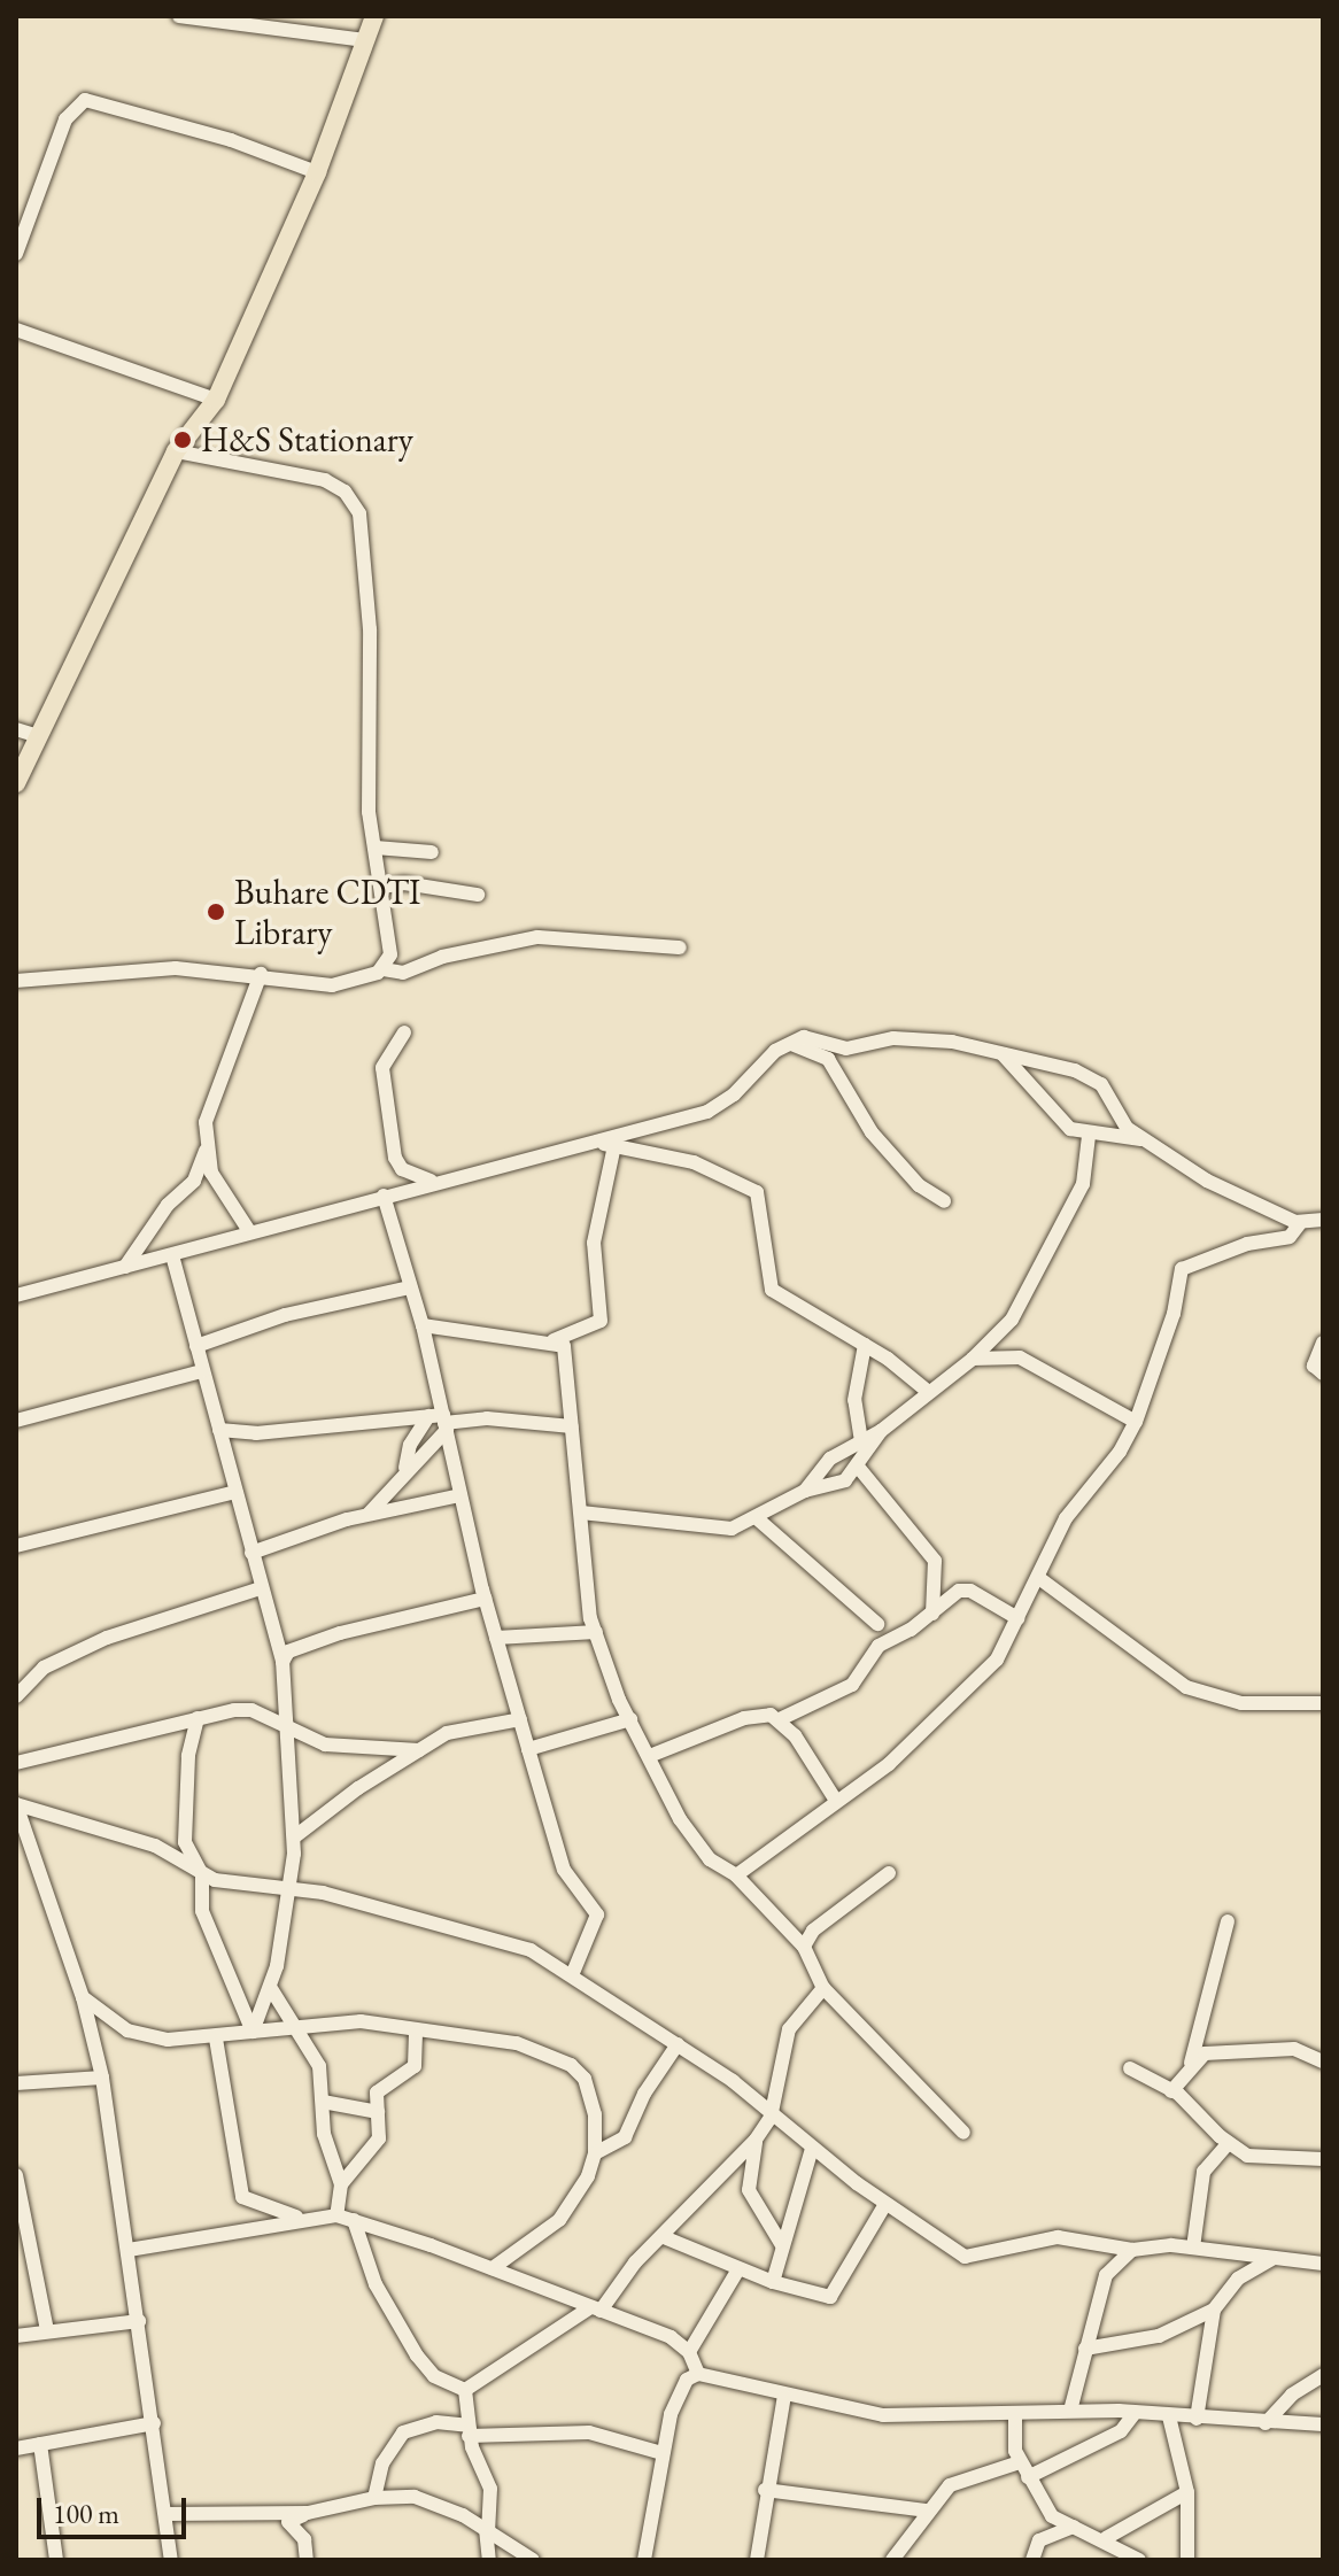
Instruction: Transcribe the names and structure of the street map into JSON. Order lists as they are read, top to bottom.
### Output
{
  "places": ["H&S Stationary", "Buhare CDTI Library"],
  "scale_bar": "100 m"
}
